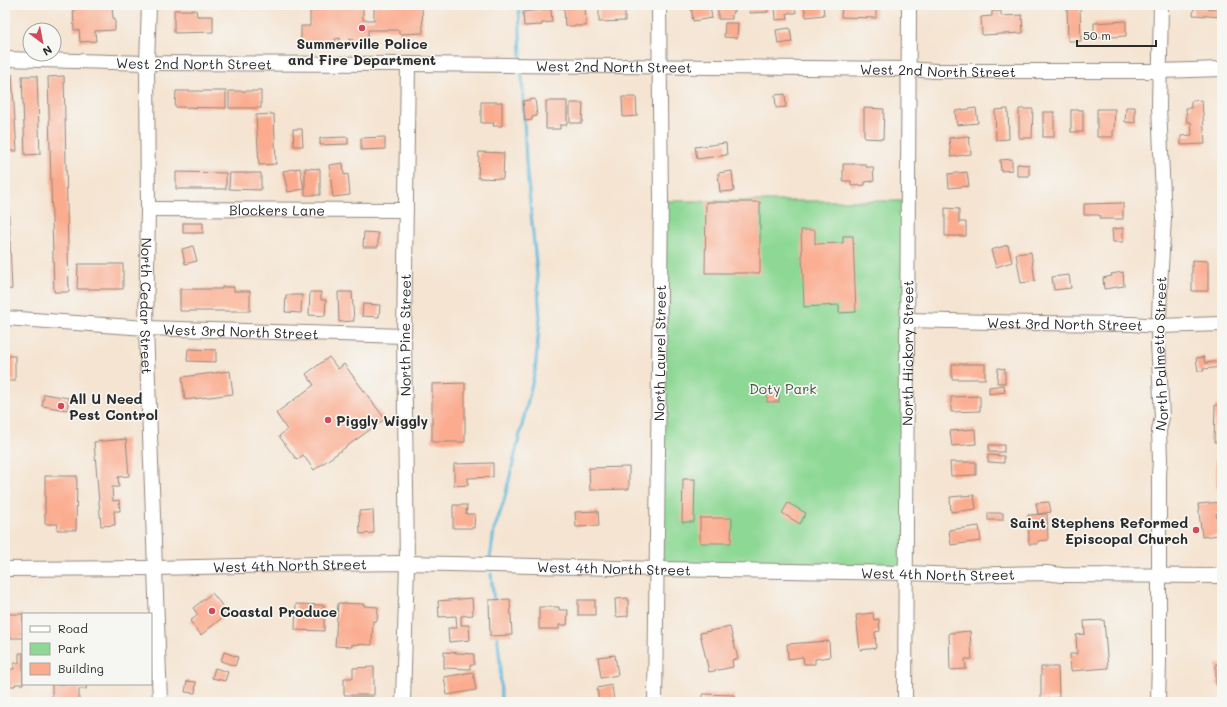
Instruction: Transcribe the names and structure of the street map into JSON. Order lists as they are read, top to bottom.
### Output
{
  "streets": {
    "street": [
      "West 2nd North Street",
      "Blockers Lane",
      "North Cedar Street",
      "West 3rd North Street",
      "North Pine Street",
      "North Laurel Street",
      "North Hickory Street",
      "North Palmetto Street",
      "West 4th North Street"
    ]
  },
  "crossings": [
    ["West 2nd North Street", "North Cedar Street"],
    ["West 2nd North Street", "North Pine Street"],
    ["West 2nd North Street", "North Laurel Street"],
    ["West 2nd North Street", "North Hickory Street"],
    ["West 2nd North Street", "North Palmetto Street"],
    ["Blockers Lane", "North Cedar Street"],
    ["Blockers Lane", "North Pine Street"],
    ["North Cedar Street", "West 3rd North Street"],
    ["North Cedar Street", "West 4th North Street"],
    ["West 3rd North Street", "North Pine Street"],
    ["West 3rd North Street", "North Hickory Street"],
    ["West 3rd North Street", "North Palmetto Street"],
    ["North Pine Street", "West 4th North Street"],
    ["North Laurel Street", "West 4th North Street"],
    ["North Hickory Street", "West 4th North Street"],
    ["North Palmetto Street", "West 4th North Street"]
  ],
  "parks": ["Doty Park"],
  "places": [
    "Summerville Police and Fire Department",
    "All U Need Pest Control",
    "Piggly Wiggly",
    "Saint Stephens Reformed Episcopal Church",
    "Coastal Produce"
  ],
  "legend": ["Road", "Park", "Building"],
  "scale_bar": "50 m",
  "north": "bottom right"
}
